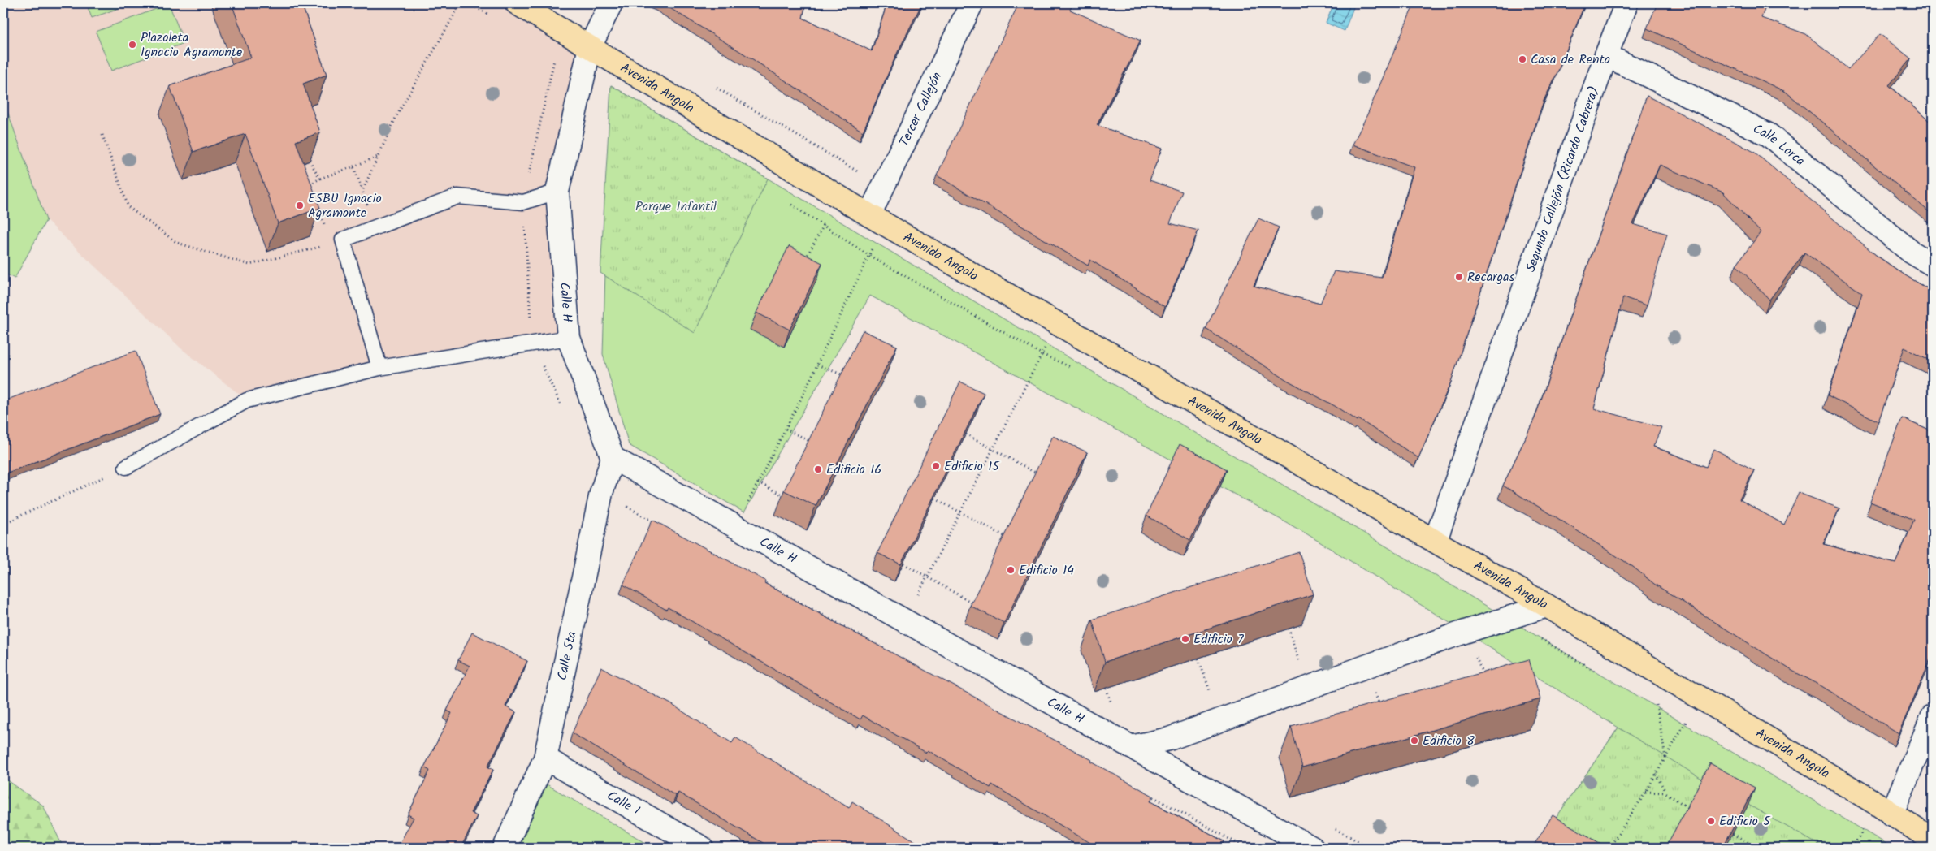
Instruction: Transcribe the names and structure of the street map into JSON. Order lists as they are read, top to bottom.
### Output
{
  "streets": {
    "main road": ["Avenida Angola"],
    "street": [
      "Tercer Callejón",
      "Calle Lorca",
      "Segundo Callejón (Ricardo Cabrera)",
      "Calle H",
      "Calle 5ta",
      "Calle I"
    ]
  },
  "crossings": [
    ["Avenida Angola", "Tercer Callejón"],
    ["Avenida Angola", "Segundo Callejón (Ricardo Cabrera)"],
    ["Avenida Angola", "Calle H"],
    ["Calle Lorca", "Segundo Callejón (Ricardo Cabrera)"],
    ["Calle H", "Calle 5ta"],
    ["Calle 5ta", "Calle I"]
  ],
  "parks": ["Parque Infantil"],
  "places": [
    "Plazoleta Ignacio Agramonte",
    "Casa de Renta",
    "ESBU Ignacio Agramonte",
    "Recargas",
    "Edificio 15",
    "Edificio 16",
    "Edificio 14",
    "Edificio 7",
    "Edificio 8",
    "Edificio 5"
  ]
}
